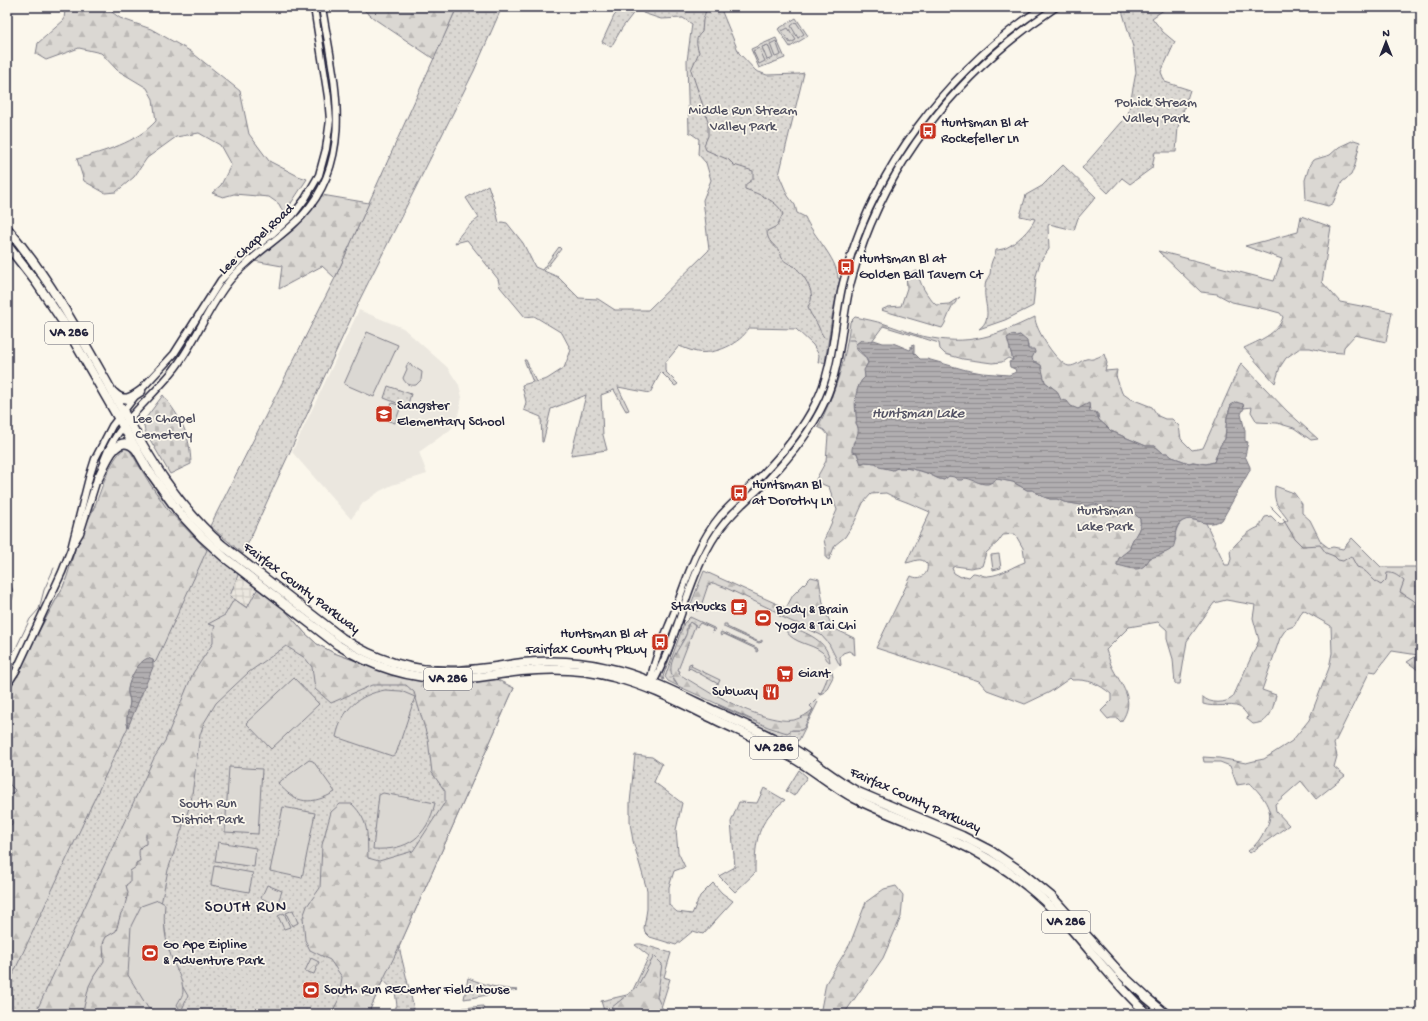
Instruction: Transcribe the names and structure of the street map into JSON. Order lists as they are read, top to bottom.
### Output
{
  "streets": {
    "highway": ["VA 286", "Fairfax County Parkway"],
    "street": ["Lee Chapel Road"]
  },
  "crossings": [
    ["Lee Chapel Road", "Fairfax County Parkway"]
  ],
  "districts": ["SOUTH RUN"],
  "water": ["Huntsman Lake"],
  "parks": [
    "Pohick Stream Valley Park",
    "Middle Run Stream Valley Park",
    "Lee Chapel Cemetery",
    "Huntsman Lake Park",
    "South Run District Park"
  ],
  "places": {
    "bus stop": [
      "Huntsman Bl at Rockefeller Ln",
      "Huntsman Bl at Golden Ball Tavern Ct",
      "Huntsman Bl at Dorothy Ln",
      "Huntsman Bl at Fairfax County Pkwy"
    ],
    "school or university": ["Sangster Elementary School"],
    "cafe": ["Starbucks"],
    "sports": ["Body & Brain Yoga & Tai Chi", "Go Ape Zipline & Adventure Park", "South Run RECenter Field House"],
    "supermarket": ["Giant"],
    "restaurant": ["Subway"]
  },
  "north": "top"
}
